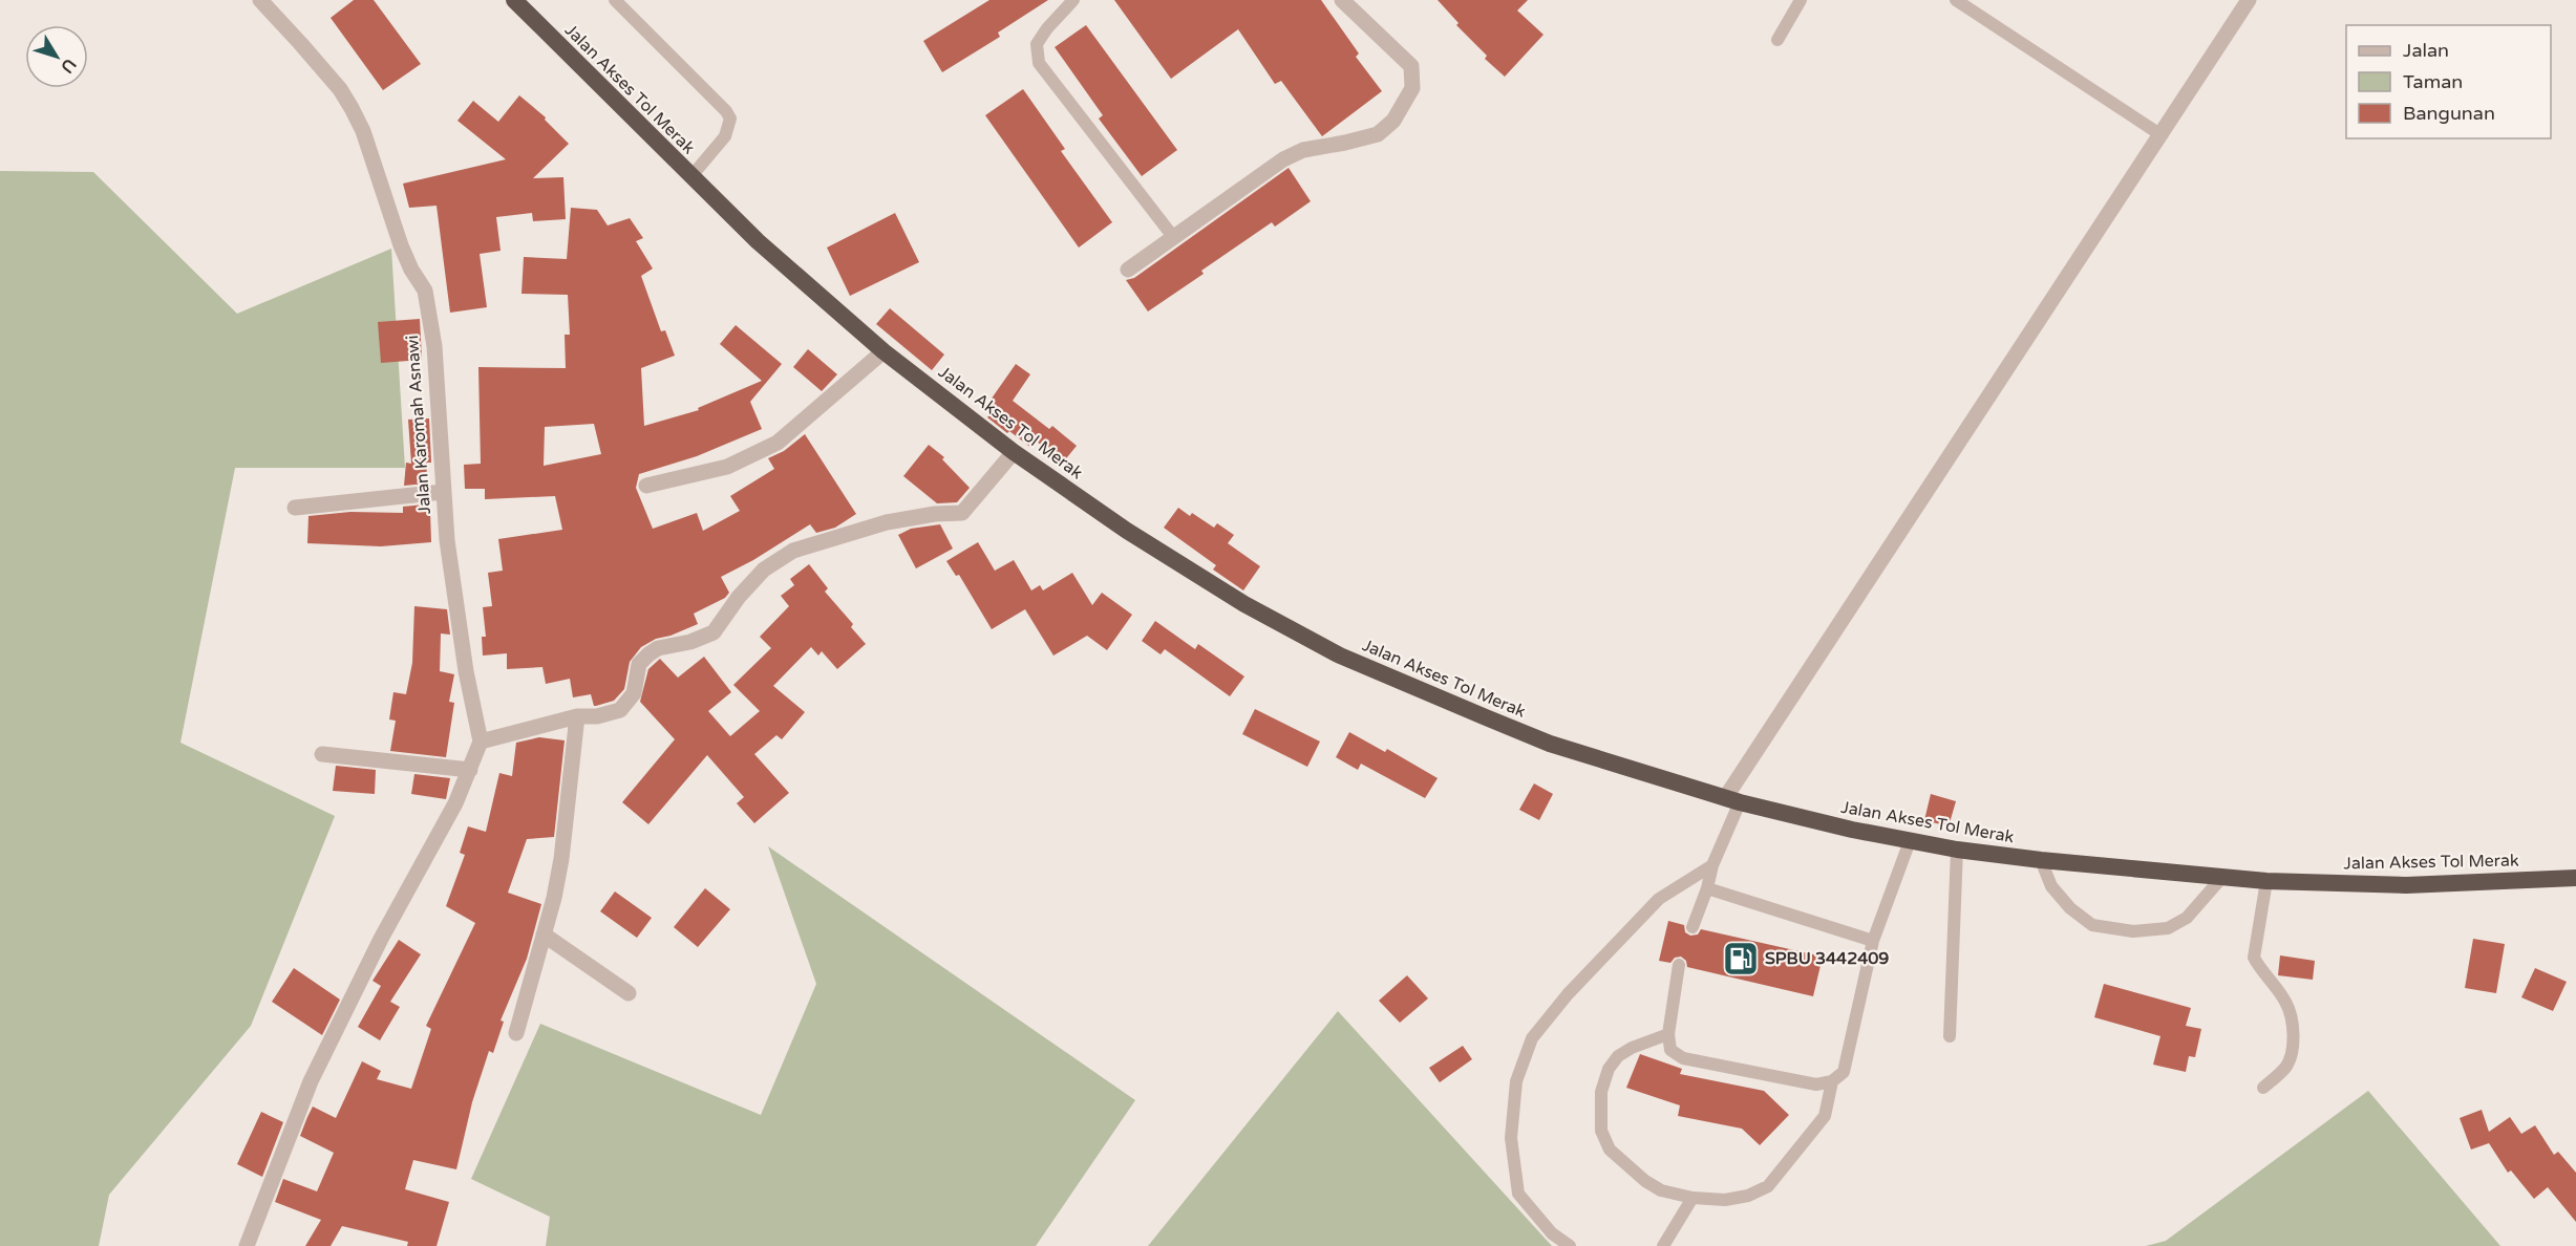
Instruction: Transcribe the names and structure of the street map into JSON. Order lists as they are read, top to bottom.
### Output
{
  "streets": {
    "highway": ["Jalan Akses Tol Merak"],
    "street": ["Jalan Karomah Asnawi"]
  },
  "places": {
    "fuel station": ["SPBU 3442409"]
  },
  "legend": ["Jalan", "Taman", "Bangunan"],
  "north": "bottom right"
}
